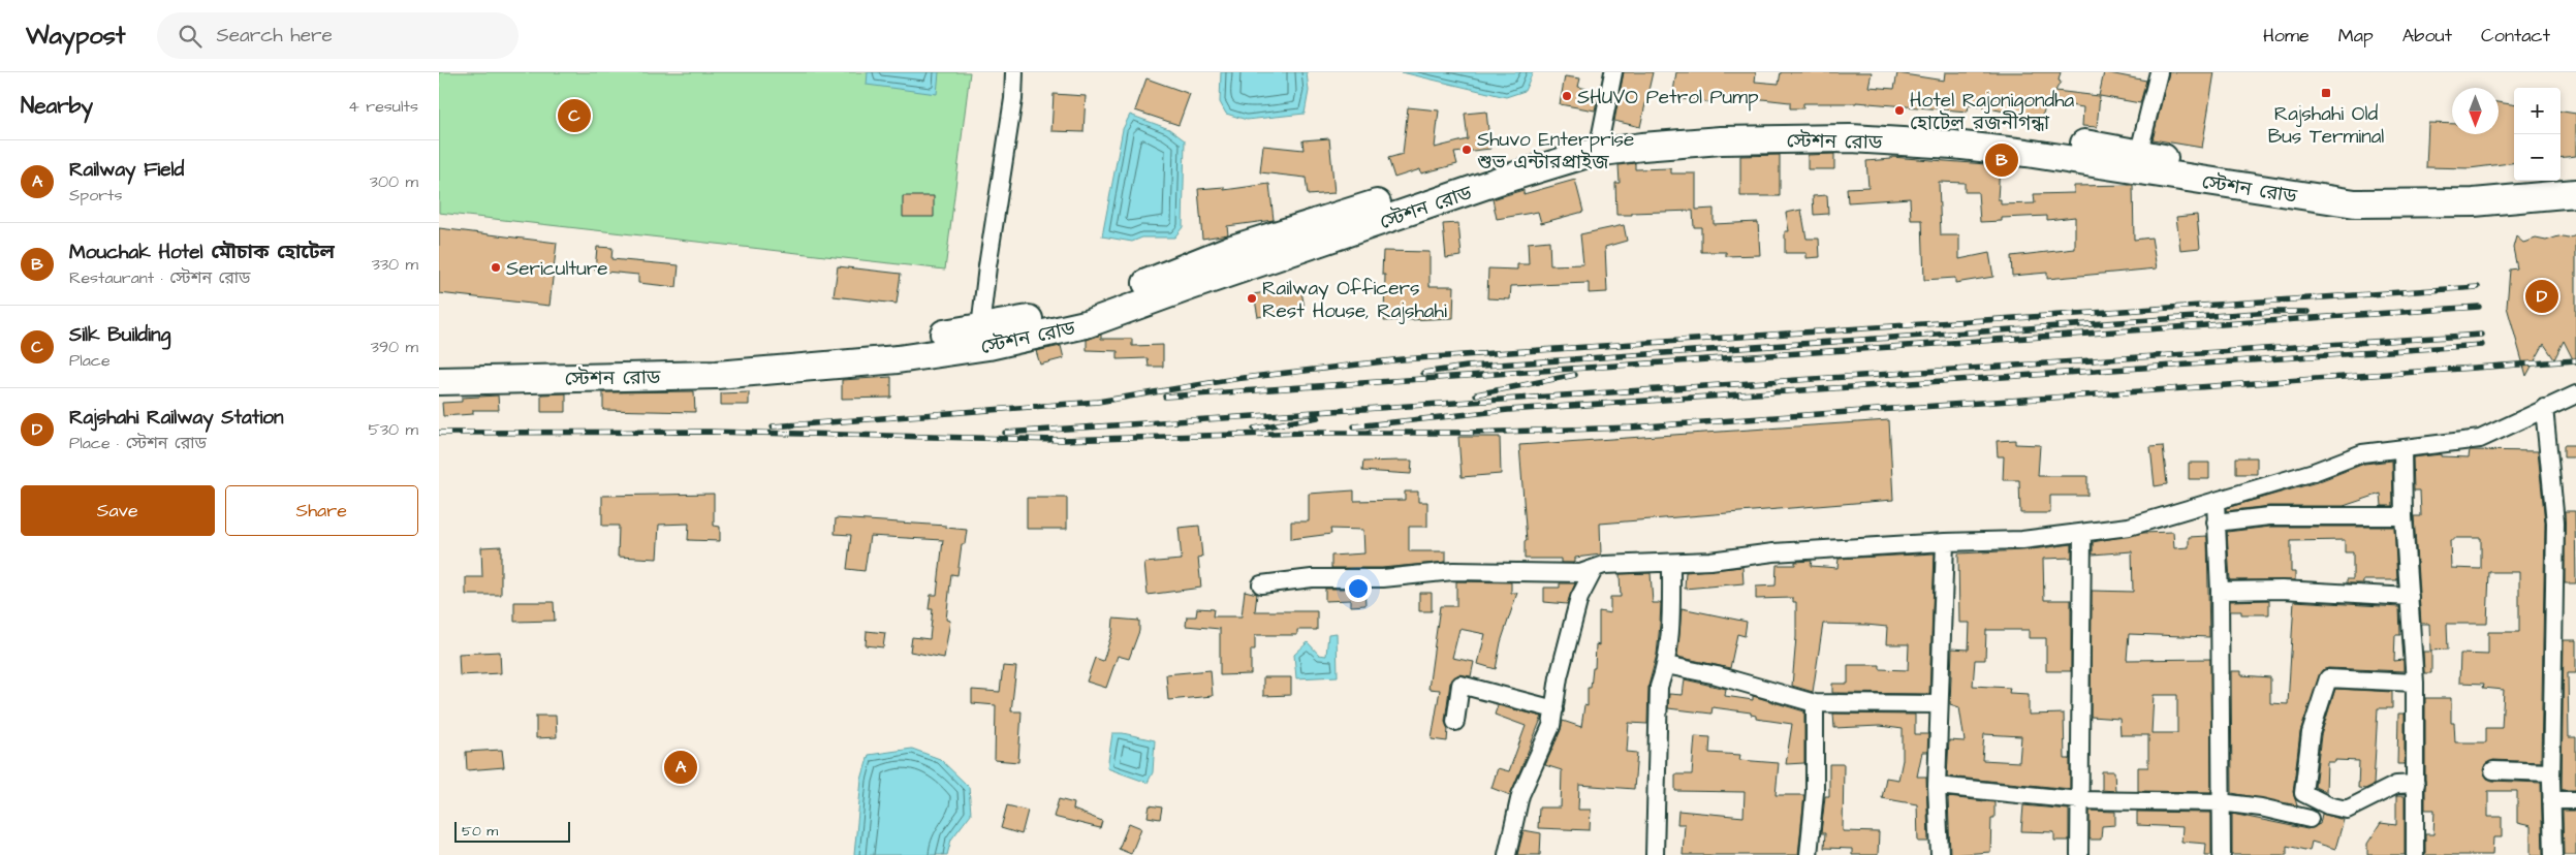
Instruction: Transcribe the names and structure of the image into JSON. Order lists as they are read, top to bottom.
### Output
{
  "streets": {
    "main road": ["স্টেশন রোড"]
  },
  "places": {
    "transit": ["Rajshahi Old Bus Terminal"],
    "other": [
      "SHUVO Petrol Pump",
      "Hotel Rajonigondha হোটেল রজনীগন্ধা",
      "Shuvo Enterprise শুভ এন্টারপ্রাইজ",
      "Sericulture",
      "Railway Officers Rest House, Rajshahi"
    ]
  },
  "scale_bar": "50 m",
  "north": "bottom",
  "page": {
    "header": "Waypost",
    "search": "Search here",
    "nav": [
      "Home",
      "Map",
      "About",
      "Contact"
    ],
    "heading": ["Nearby", "4 results"],
    "map_buttons": ["+", "−"],
    "pins": [
      "C",
      "B",
      "D",
      "A"
    ],
    "list": [
      {
        "mark": "A",
        "name": "Railway Field",
        "note": "Sports",
        "value": "300 m"
      },
      {
        "mark": "B",
        "name": "Mouchak Hotel মৌচাক হোটেল",
        "note": "Restaurant · স্টেশন রোড",
        "value": "330 m"
      },
      {
        "mark": "C",
        "name": "Silk Building",
        "note": "Place",
        "value": "390 m"
      },
      {
        "mark": "D",
        "name": "Rajshahi Railway Station",
        "note": "Place · স্টেশন রোড",
        "value": "530 m"
      }
    ],
    "buttons": ["Save", "Share"],
    "scale": "50 m"
  }
}
